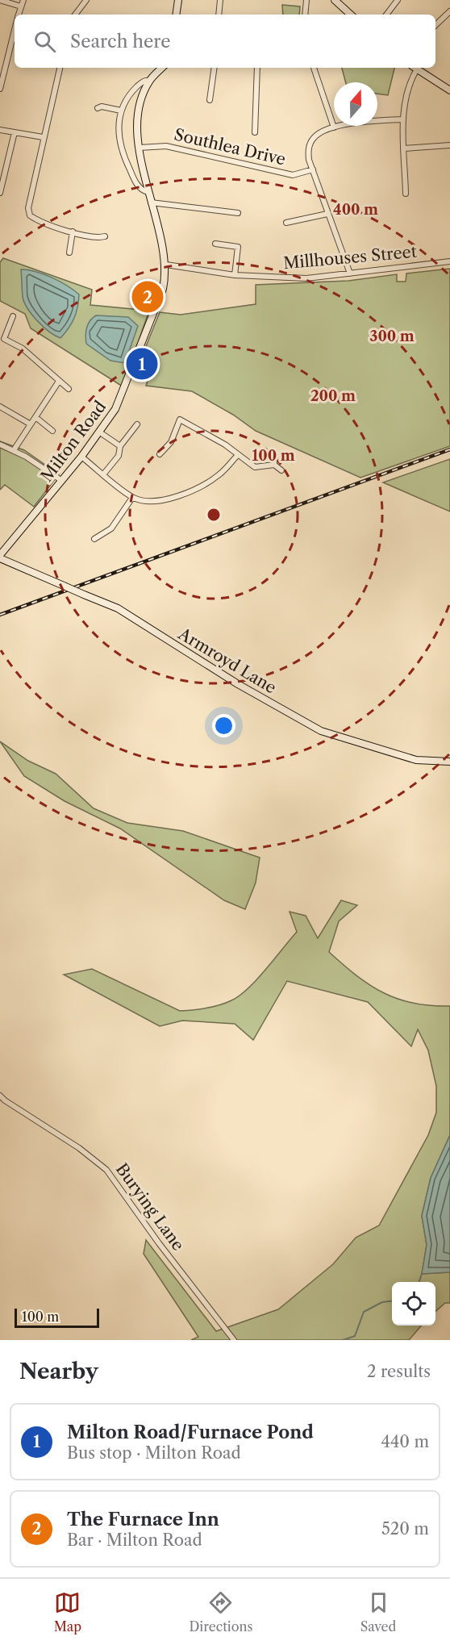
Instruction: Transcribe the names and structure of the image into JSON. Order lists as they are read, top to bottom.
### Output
{
  "streets": {
    "street": [
      "Southlea Drive",
      "Millhouses Street",
      "Milton Road",
      "Armroyd Lane",
      "Burying Lane"
    ]
  },
  "crossings": [
    ["Southlea Drive", "Milton Road"],
    ["Millhouses Street", "Milton Road"],
    ["Milton Road", "Armroyd Lane"]
  ],
  "scale_bar": "100 m",
  "north": "top",
  "page": {
    "search": "Search here",
    "pins": ["2", "1"],
    "scale": "100 m",
    "heading": ["Nearby", "2 results"],
    "list": [
      {
        "mark": "1",
        "name": "Milton Road/Furnace Pond",
        "note": "Bus stop · Milton Road",
        "value": "440 m"
      },
      {
        "mark": "2",
        "name": "The Furnace Inn",
        "note": "Bar · Milton Road",
        "value": "520 m"
      }
    ],
    "nav": ["Map", "Directions", "Saved"]
  },
  "rings": [
    "400 m",
    "300 m",
    "200 m",
    "100 m"
  ]
}
